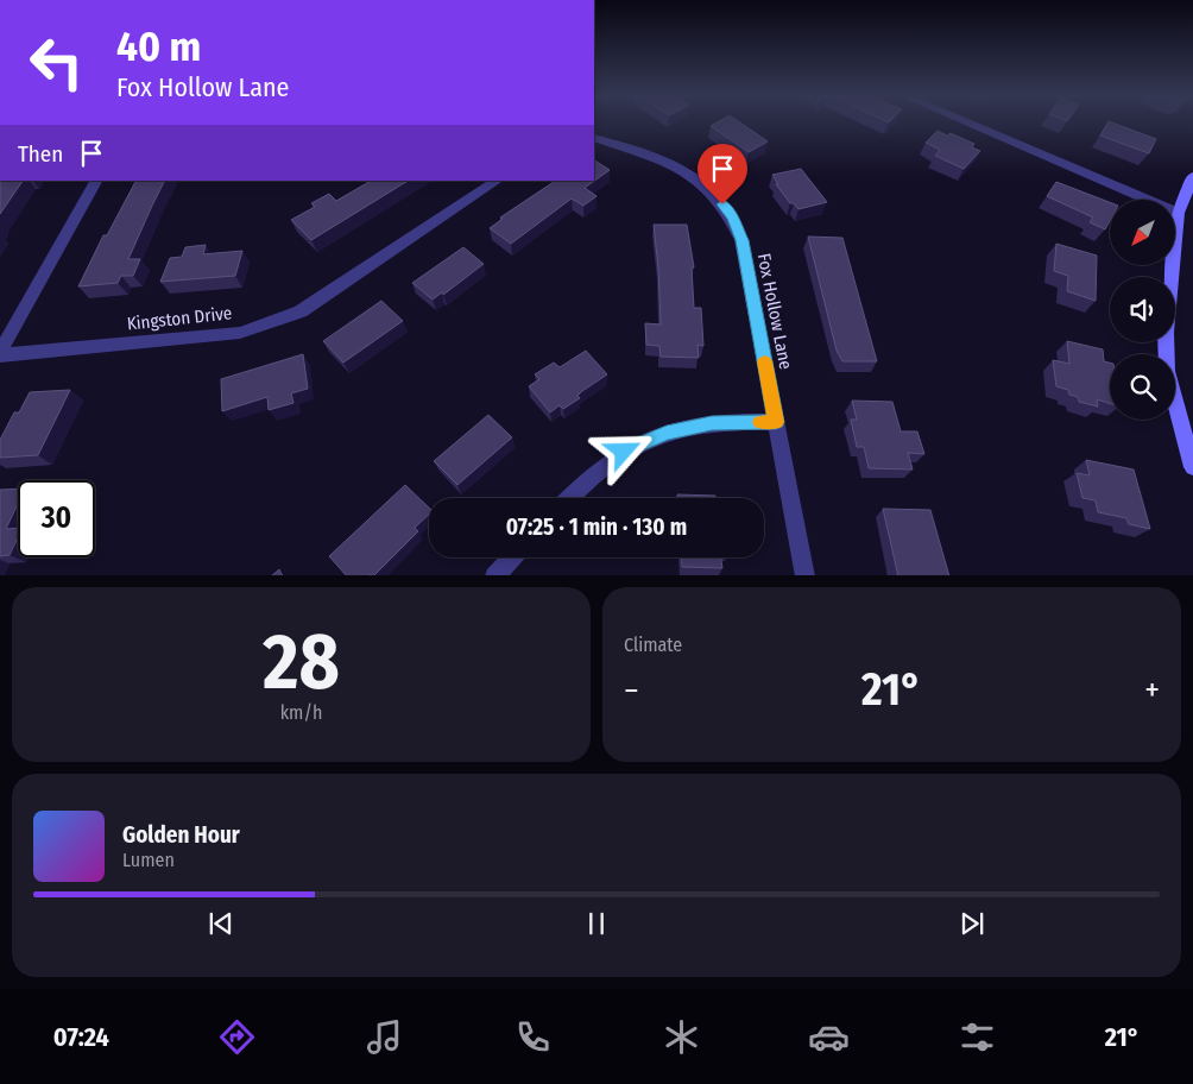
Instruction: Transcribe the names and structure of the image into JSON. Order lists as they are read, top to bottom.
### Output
{
  "streets": {
    "street": ["Fox Hollow Lane", "Kingston Drive"]
  },
  "north": "bottom left",
  "page": {
    "turn": ["40 m", "Fox Hollow Lane"],
    "then": "Then",
    "limit": "30",
    "trip": "07:25 · 1 min · 130 m",
    "tile": [
      ["28", "km/h"],
      "Climate"
    ],
    "heat": ["−", "21°", "+"],
    "song": ["Golden Hour", "Lumen"],
    "tabs": ["07:24", "21°"]
  }
}
